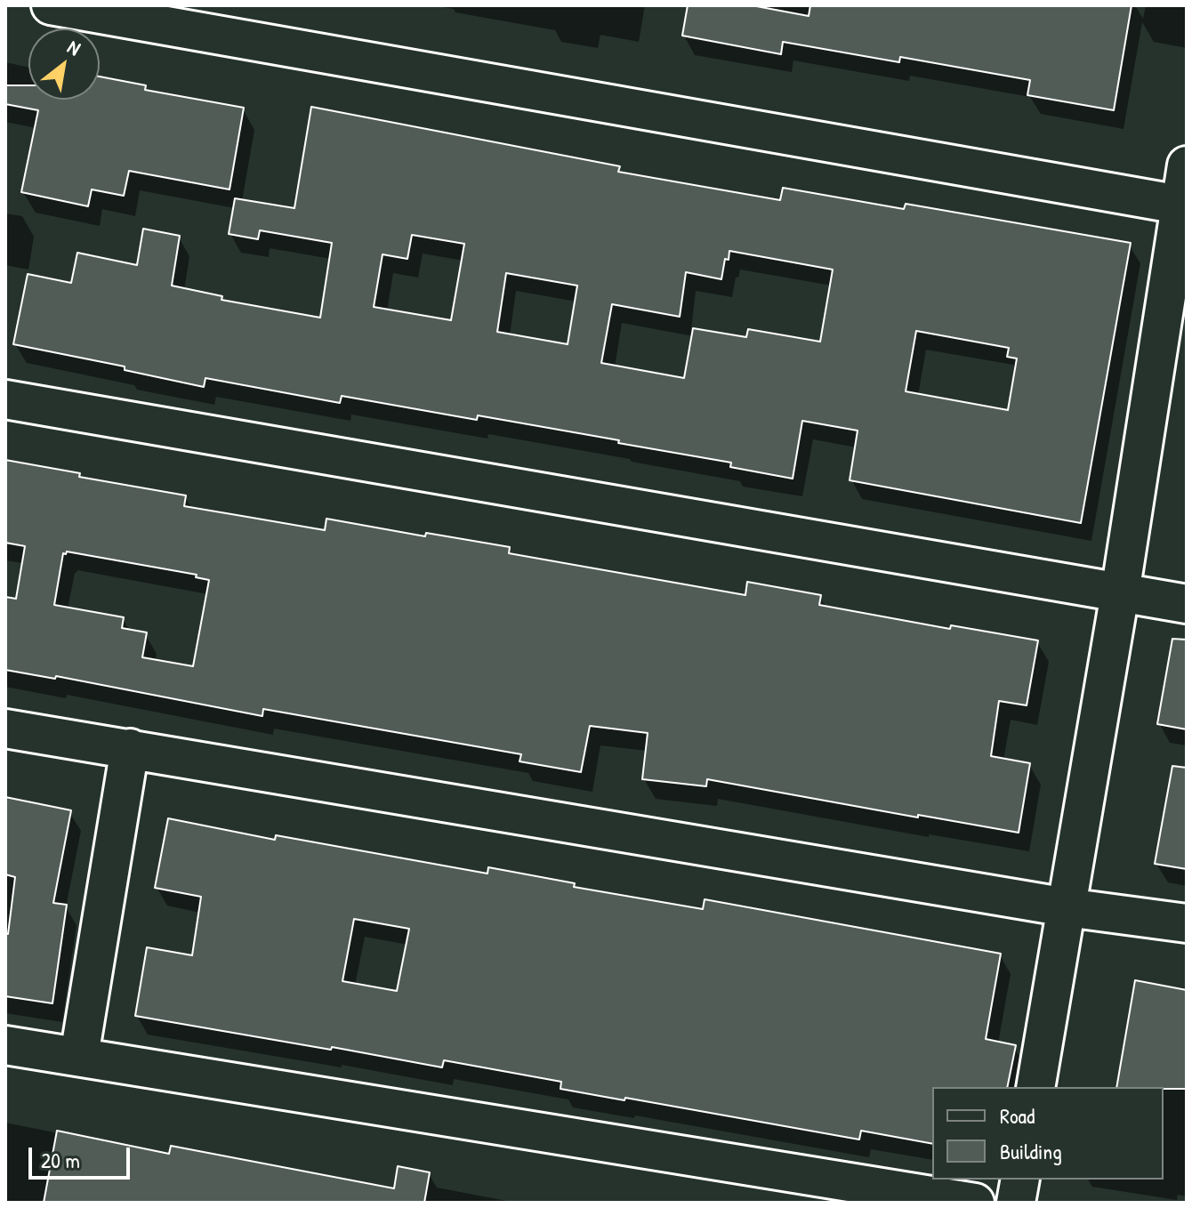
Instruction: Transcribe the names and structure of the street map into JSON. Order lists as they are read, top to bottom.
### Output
{
  "legend": ["Road", "Building"],
  "scale_bar": "20 m",
  "north": "top right"
}
